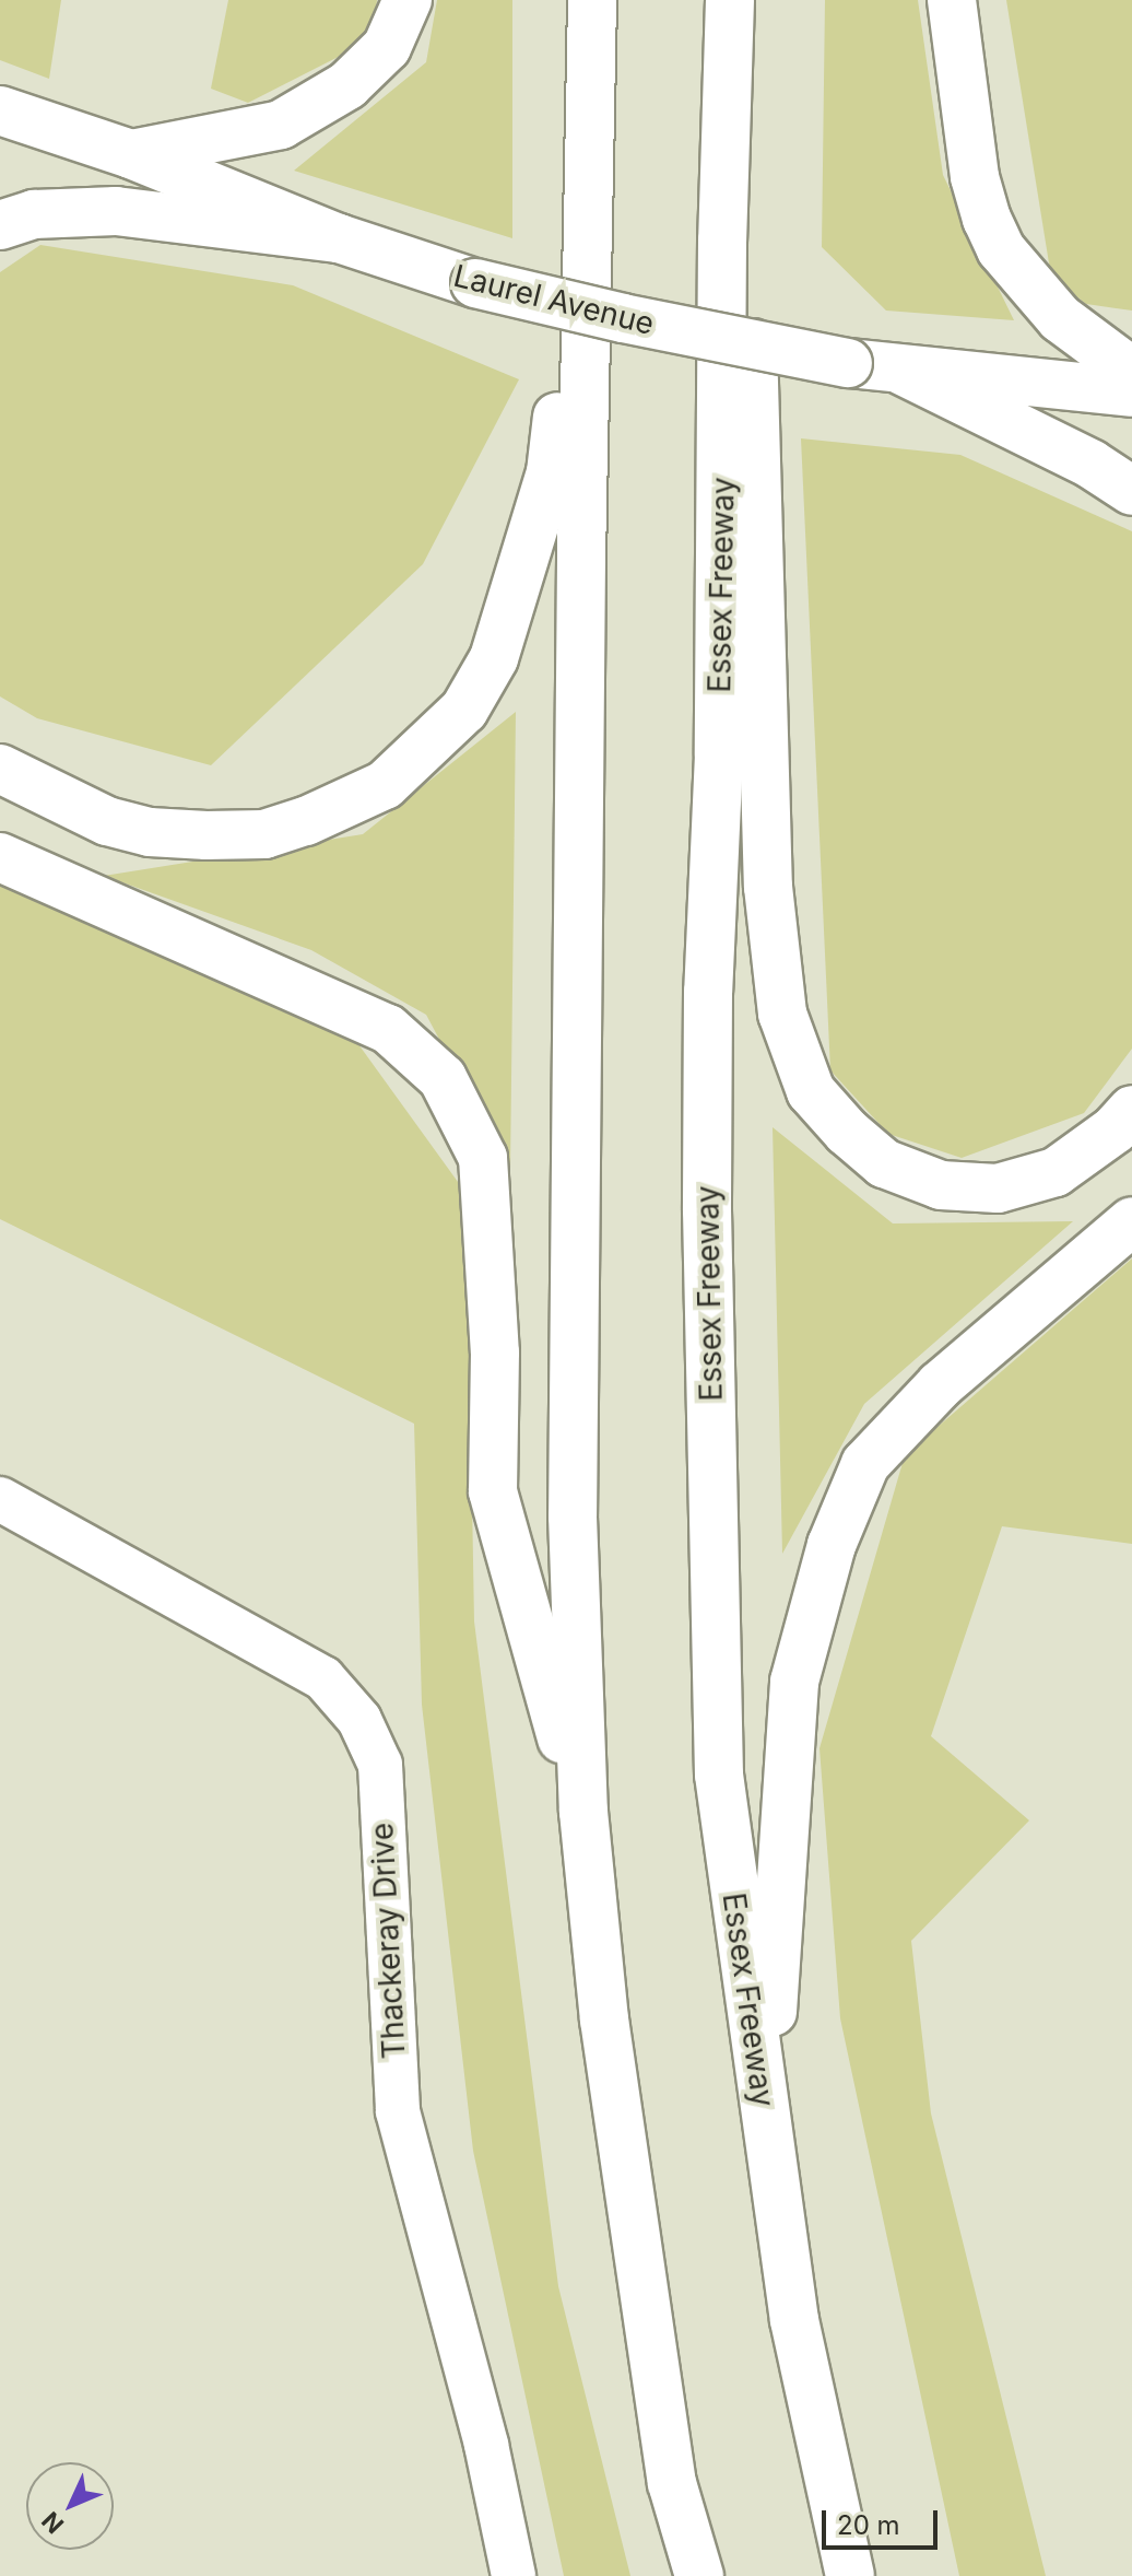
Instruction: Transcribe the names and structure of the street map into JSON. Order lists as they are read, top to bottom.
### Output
{
  "streets": {
    "main road": ["Laurel Avenue", "Essex Freeway"],
    "street": ["Thackeray Drive"]
  },
  "scale_bar": "20 m",
  "north": "bottom left"
}
